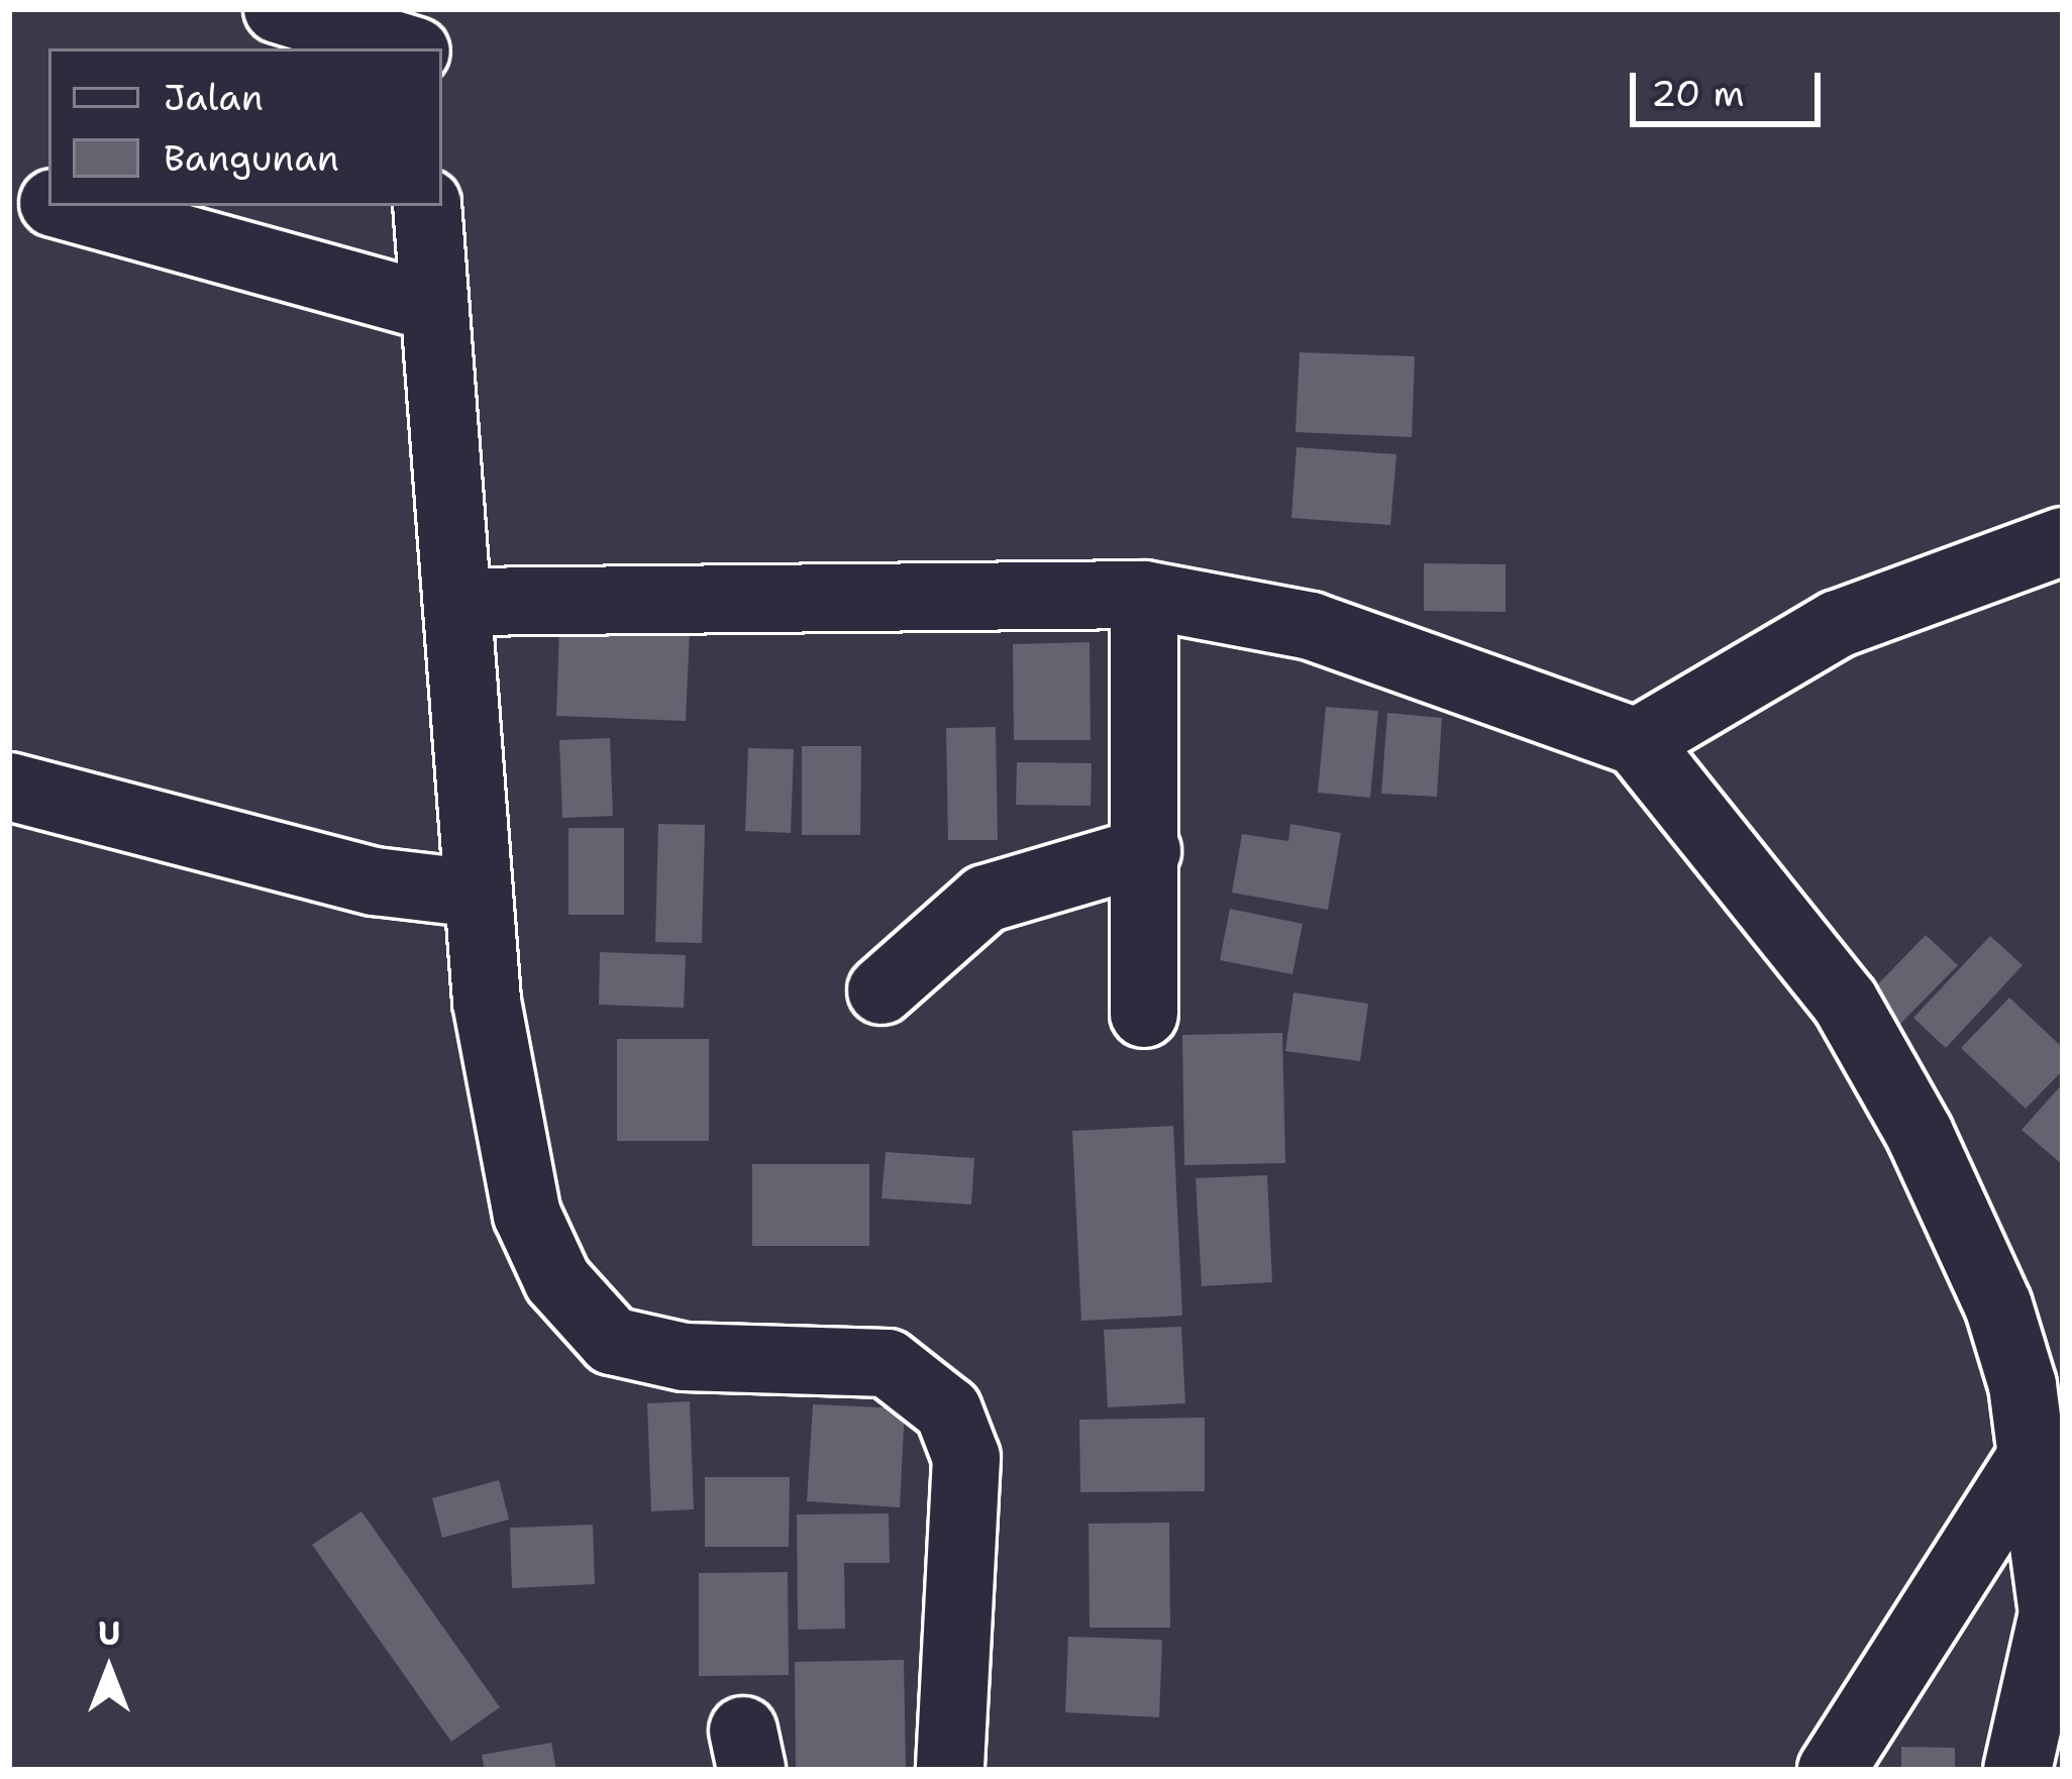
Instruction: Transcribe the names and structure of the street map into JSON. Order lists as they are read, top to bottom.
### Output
{
  "legend": ["Jalan", "Bangunan"],
  "scale_bar": "20 m",
  "north": "top"
}
